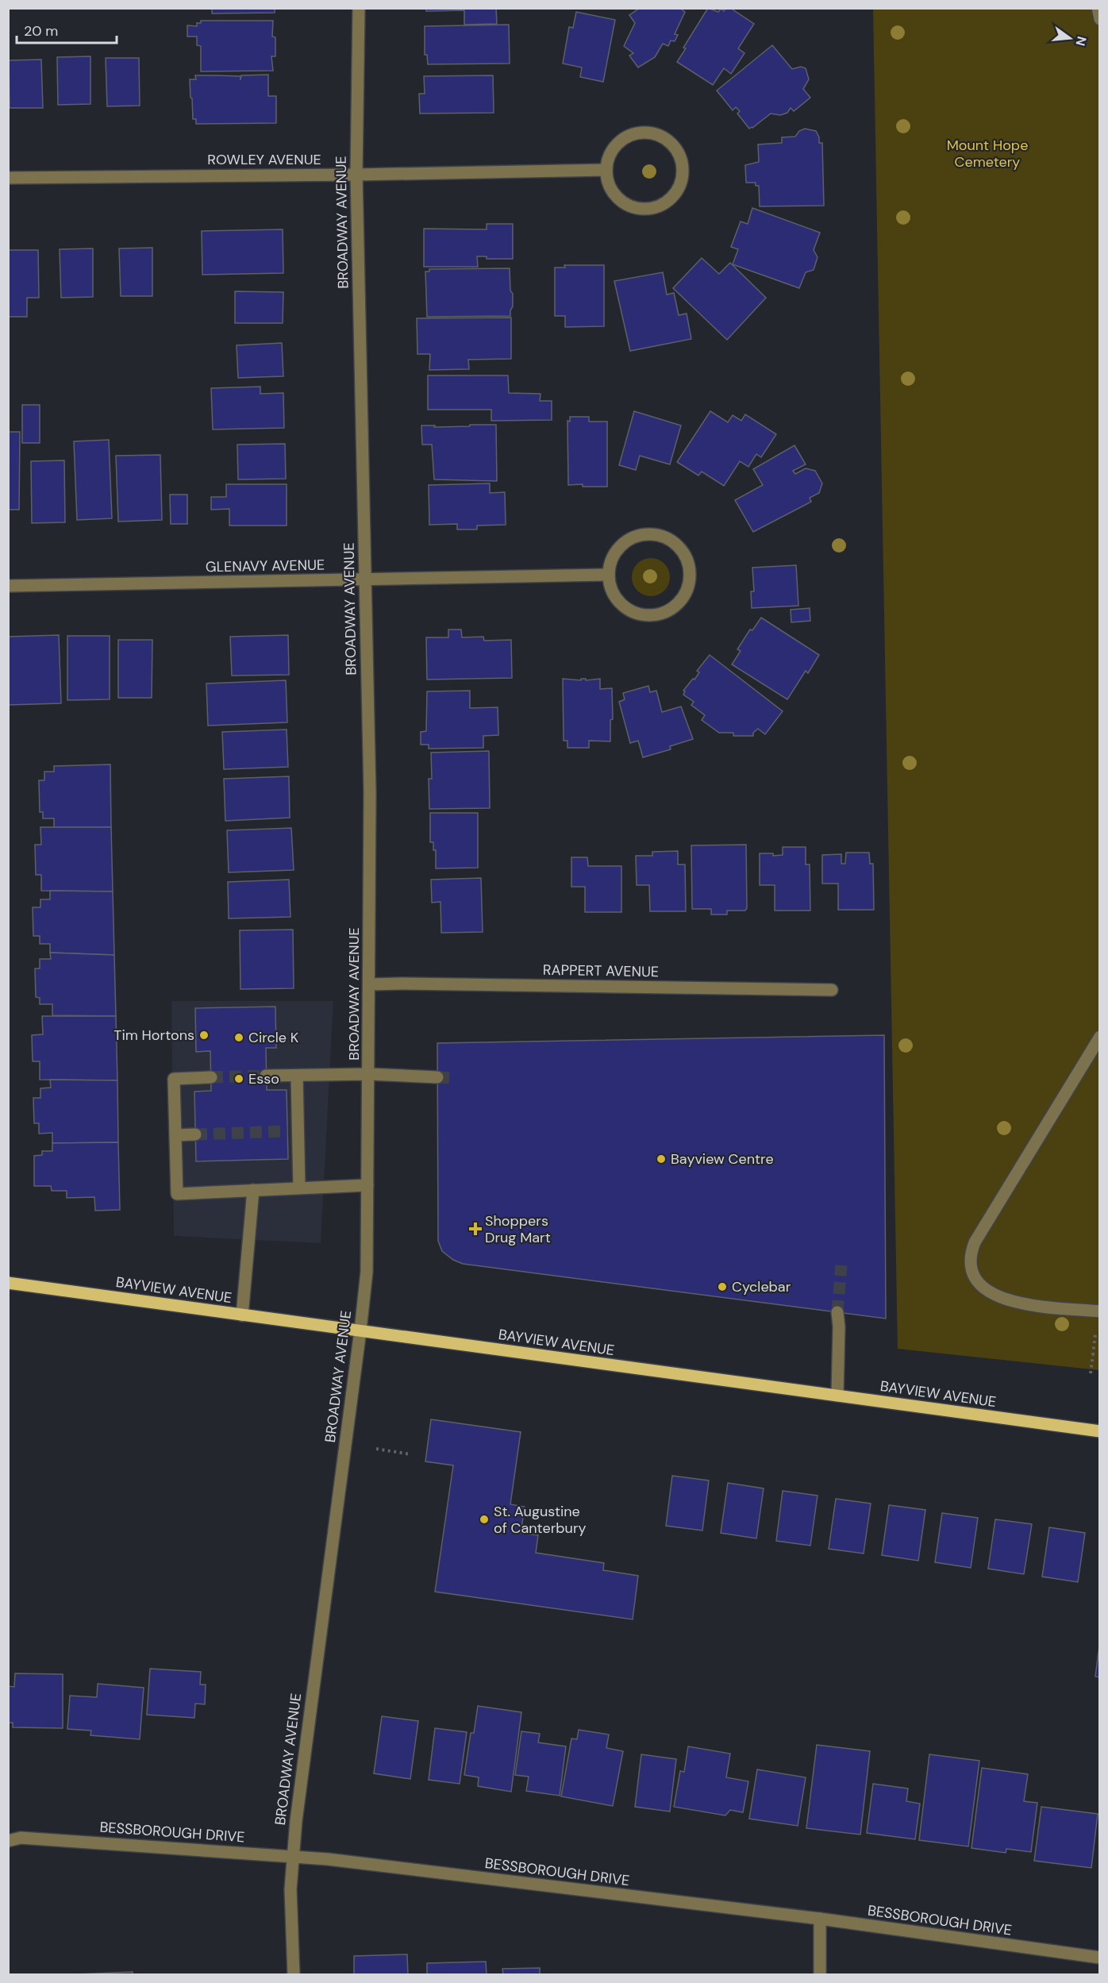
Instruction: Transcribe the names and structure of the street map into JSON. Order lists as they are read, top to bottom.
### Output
{
  "streets": {
    "main road": ["BAYVIEW AVENUE"],
    "street": [
      "ROWLEY AVENUE",
      "BROADWAY AVENUE",
      "GLENAVY AVENUE",
      "RAPPERT AVENUE",
      "BESSBOROUGH DRIVE"
    ]
  },
  "crossings": [
    ["ROWLEY AVENUE", "BROADWAY AVENUE"],
    ["BROADWAY AVENUE", "GLENAVY AVENUE"],
    ["BROADWAY AVENUE", "RAPPERT AVENUE"],
    ["BROADWAY AVENUE", "BAYVIEW AVENUE"],
    ["BROADWAY AVENUE", "BESSBOROUGH DRIVE"]
  ],
  "parks": ["Mount Hope Cemetery"],
  "places": {
    "other": [
      "Tim Hortons",
      "Circle K",
      "Esso",
      "Bayview Centre",
      "Cyclebar",
      "St. Augustine of Canterbury"
    ],
    "health": ["Shoppers Drug Mart"]
  },
  "scale_bar": "20 m",
  "north": "right"
}
